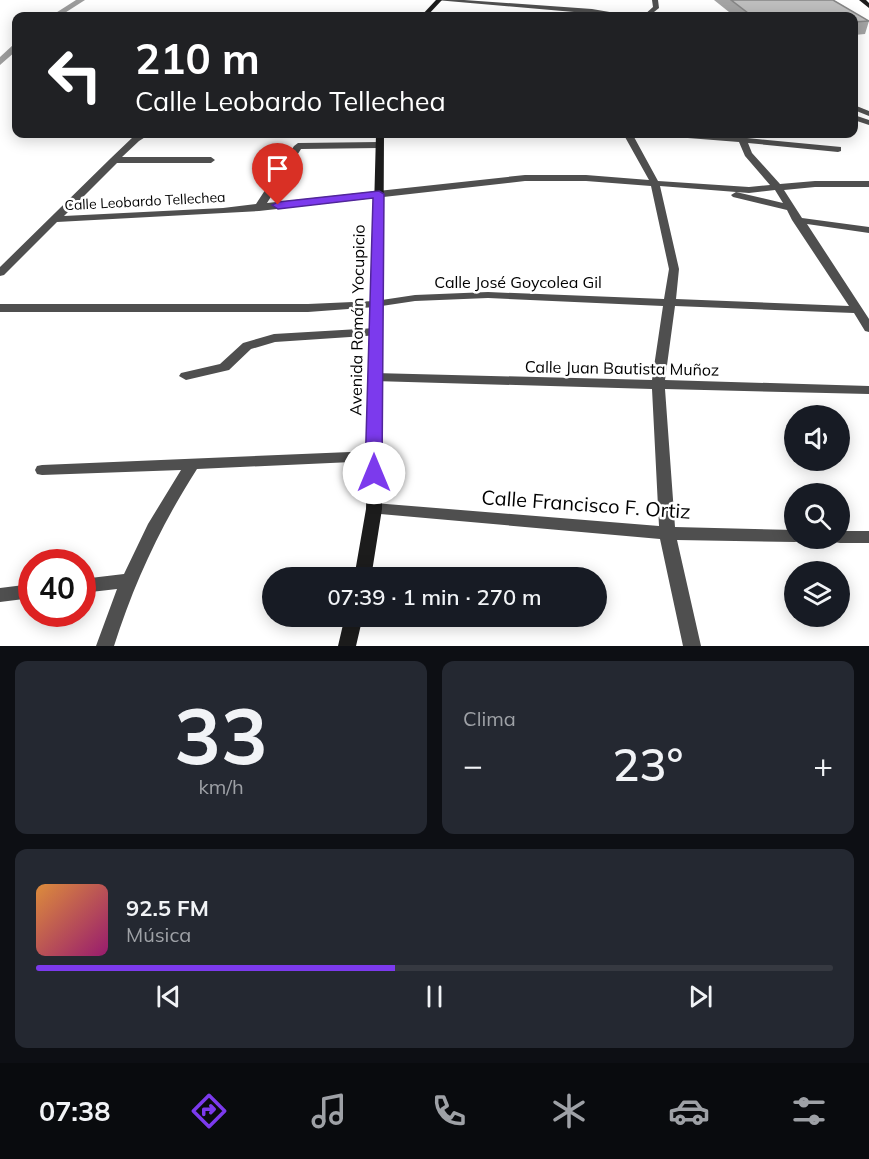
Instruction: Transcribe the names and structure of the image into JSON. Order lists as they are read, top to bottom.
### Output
{
  "streets": {
    "street": [
      "Calle Leobardo Tellechea",
      "Calle José Goycolea Gil",
      "Avenida Román Yocupicio",
      "Calle Juan Bautista Muñoz",
      "Calle Francisco F. Ortiz"
    ]
  },
  "crossings": [
    ["Calle Leobardo Tellechea", "Avenida Román Yocupicio"],
    ["Calle José Goycolea Gil", "Avenida Román Yocupicio"],
    ["Avenida Román Yocupicio", "Calle Juan Bautista Muñoz"],
    ["Avenida Román Yocupicio", "Calle Francisco F. Ortiz"]
  ],
  "page": {
    "turn": ["210 m", "Calle Leobardo Tellechea"],
    "limit": "40",
    "trip": "07:39 · 1 min · 270 m",
    "tile": [
      ["33", "km/h"],
      "Clima"
    ],
    "heat": ["−", "23°", "+"],
    "song": ["92.5 FM", "Música"],
    "tabs": "07:38"
  }
}
